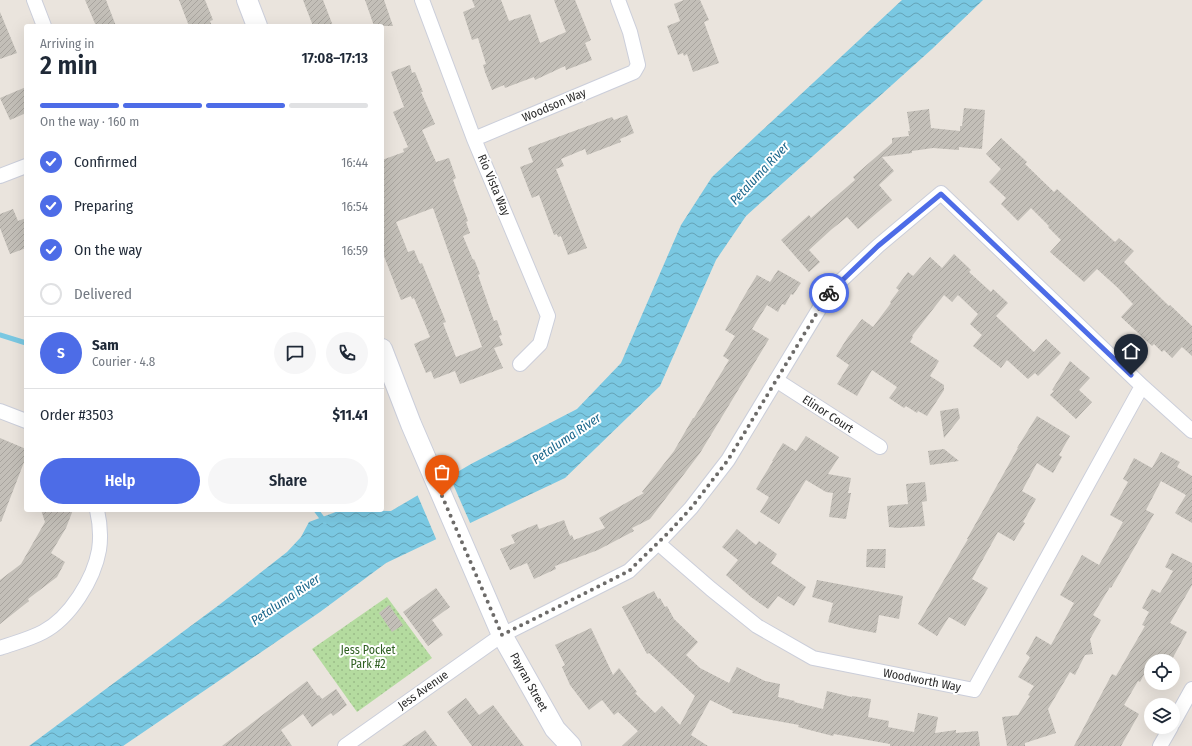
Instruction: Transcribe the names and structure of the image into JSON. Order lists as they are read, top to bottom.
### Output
{
  "streets": {
    "main road": ["Payran Street"],
    "street": [
      "Woodson Way",
      "Rio Vista Way",
      "Elinor Court",
      "Woodworth Way",
      "Jess Avenue"
    ]
  },
  "crossings": [
    ["Woodson Way", "Rio Vista Way"],
    ["Elinor Court", "Jess Avenue"],
    ["Woodworth Way", "Jess Avenue"],
    ["Payran Street", "Jess Avenue"]
  ],
  "water": ["Petaluma River"],
  "parks": ["Jess Pocket Park #2"],
  "page": {
    "heading": ["2 min", "Arriving in", "17:08–17:13"],
    "panel": [
      "Sam",
      "Courier · 4.8",
      "Order #3503",
      "$11.41"
    ],
    "bar": "On the way · 160 m",
    "list": [
      ["Confirmed", "16:44"],
      ["Preparing", "16:54"],
      ["On the way", "16:59"],
      "Delivered"
    ],
    "round": "S",
    "buttons": ["Help", "Share"]
  }
}
